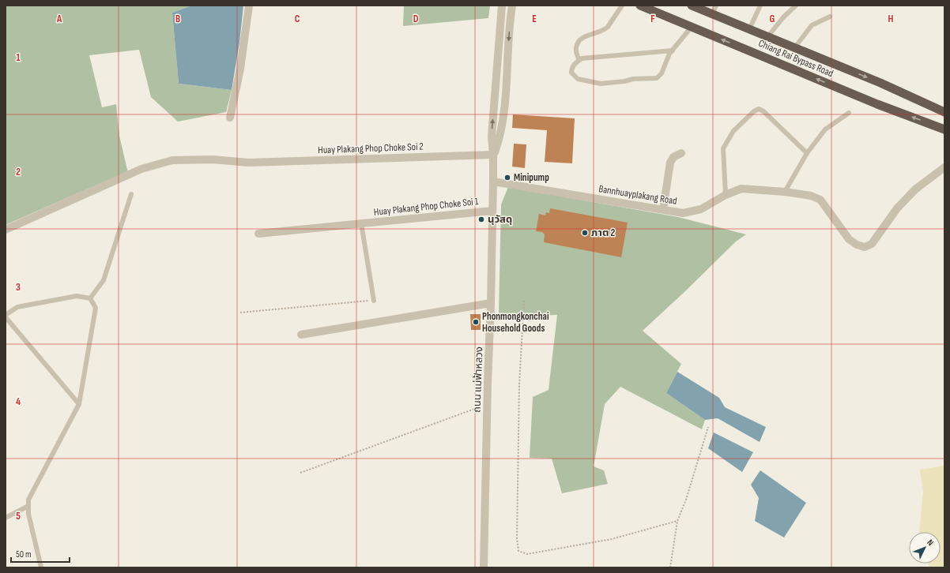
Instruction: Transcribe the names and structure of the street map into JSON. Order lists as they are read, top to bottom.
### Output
{
  "streets": {
    "highway": ["Chiang Rai Bypass Road"],
    "street": [
      "Huay Plakang Phop Choke Soi 2",
      "Bannhuayplakang Road",
      "Huay Plakang Phop Choke Soi 1",
      "ถนน แม่ฟ้าหลวง"
    ]
  },
  "crossings": [
    ["Huay Plakang Phop Choke Soi 2", "ถนน แม่ฟ้าหลวง"],
    ["Bannhuayplakang Road", "ถนน แม่ฟ้าหลวง"],
    ["Huay Plakang Phop Choke Soi 1", "ถนน แม่ฟ้าหลวง"]
  ],
  "places": [
    "Minipump",
    "นุวัสดุ",
    "ภาต 2",
    "Phonmongkonchai Household Goods"
  ],
  "scale_bar": "50 m",
  "north": "top right",
  "grid": {
    "columns": [
      "A",
      "B",
      "C",
      "D",
      "E",
      "F",
      "G",
      "H"
    ],
    "rows": [
      "1",
      "2",
      "3",
      "4",
      "5"
    ]
  }
}
